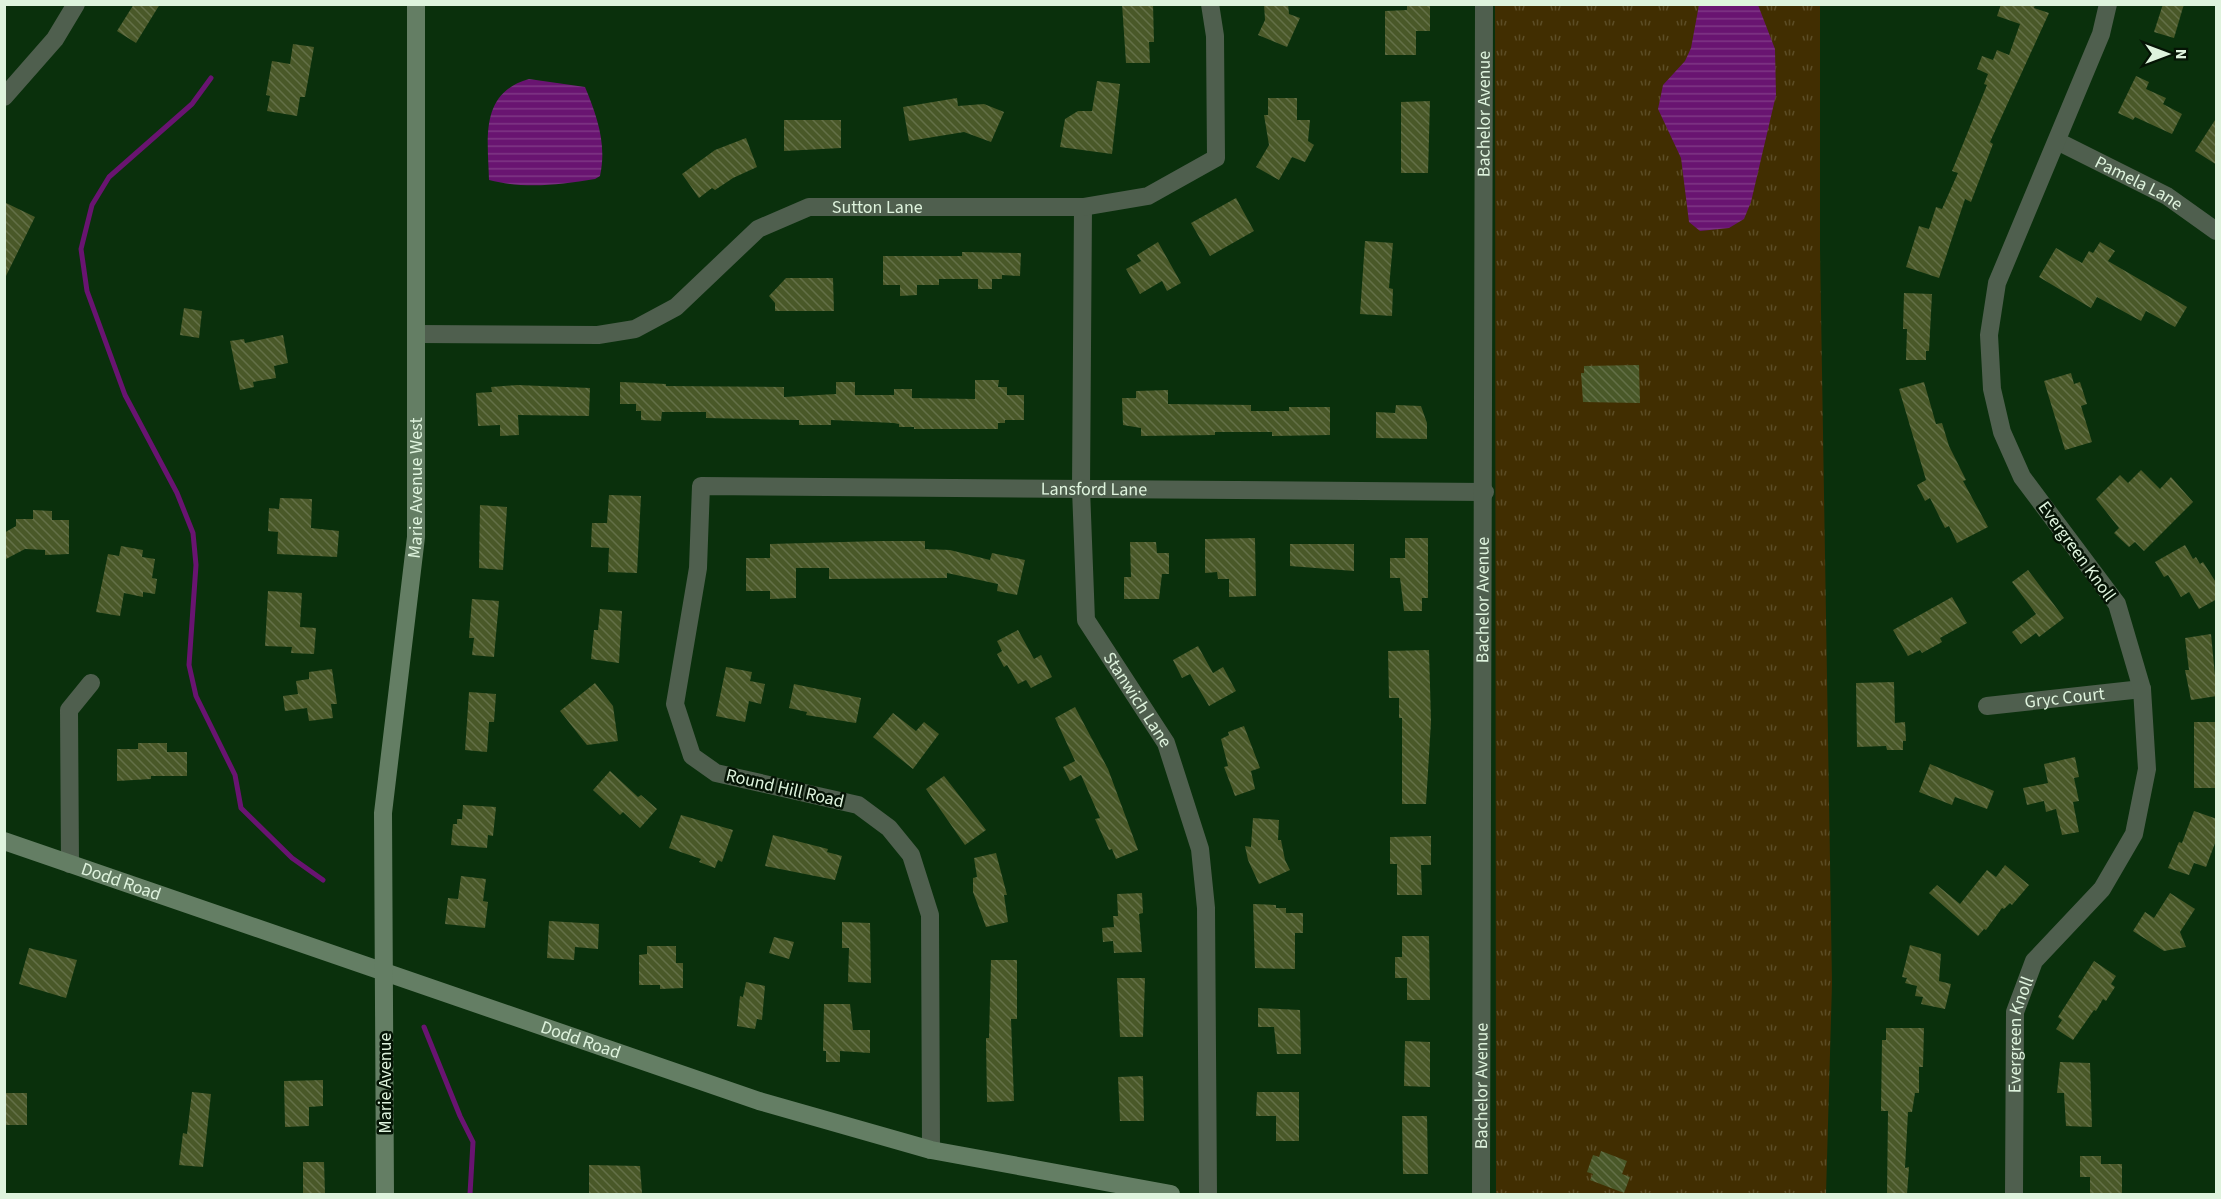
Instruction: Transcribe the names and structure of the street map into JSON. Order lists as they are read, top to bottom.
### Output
{
  "streets": {
    "main road": ["Marie Avenue West", "Dodd Road", "Marie Avenue"],
    "street": [
      "Bachelor Avenue",
      "Pamela Lane",
      "Sutton Lane",
      "Lansford Lane",
      "Evergreen Knoll",
      "Gryc Court",
      "Stanwich Lane",
      "Round Hill Road"
    ]
  },
  "crossings": [
    ["Bachelor Avenue", "Lansford Lane"],
    ["Pamela Lane", "Evergreen Knoll"],
    ["Sutton Lane", "Marie Avenue West"],
    ["Sutton Lane", "Stanwich Lane"],
    ["Marie Avenue West", "Dodd Road"],
    ["Marie Avenue West", "Marie Avenue"],
    ["Lansford Lane", "Stanwich Lane"],
    ["Lansford Lane", "Round Hill Road"],
    ["Evergreen Knoll", "Gryc Court"],
    ["Round Hill Road", "Dodd Road"],
    ["Dodd Road", "Marie Avenue"]
  ],
  "north": "right"
}
